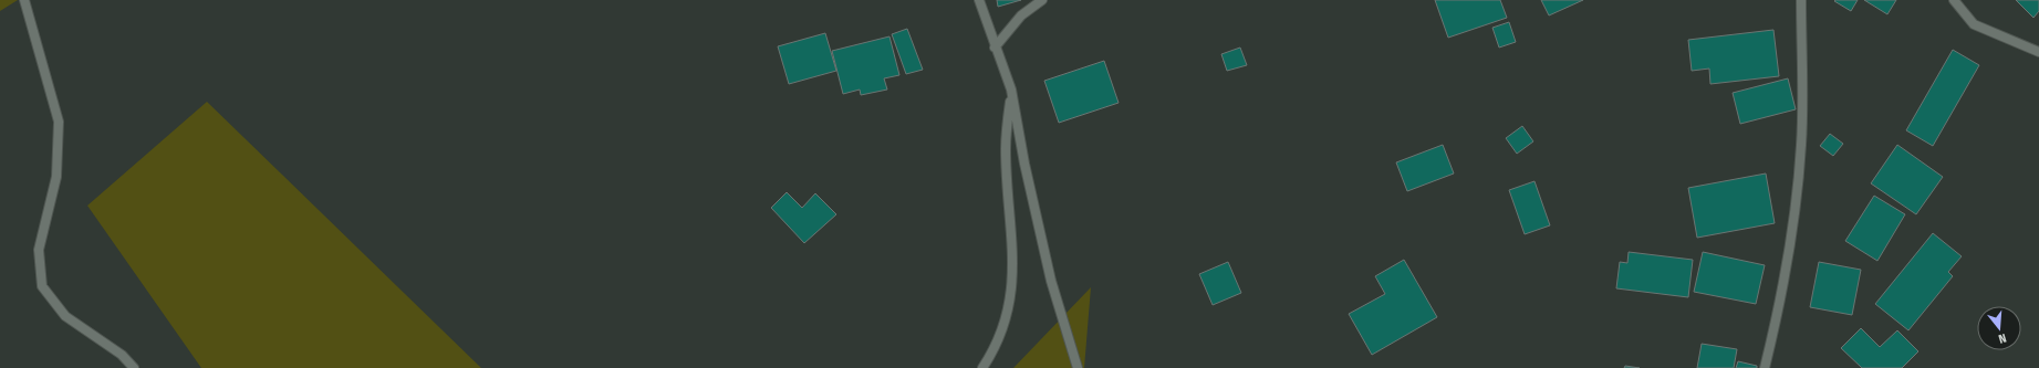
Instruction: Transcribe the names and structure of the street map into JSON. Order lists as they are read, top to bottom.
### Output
{
  "north": "bottom"
}
